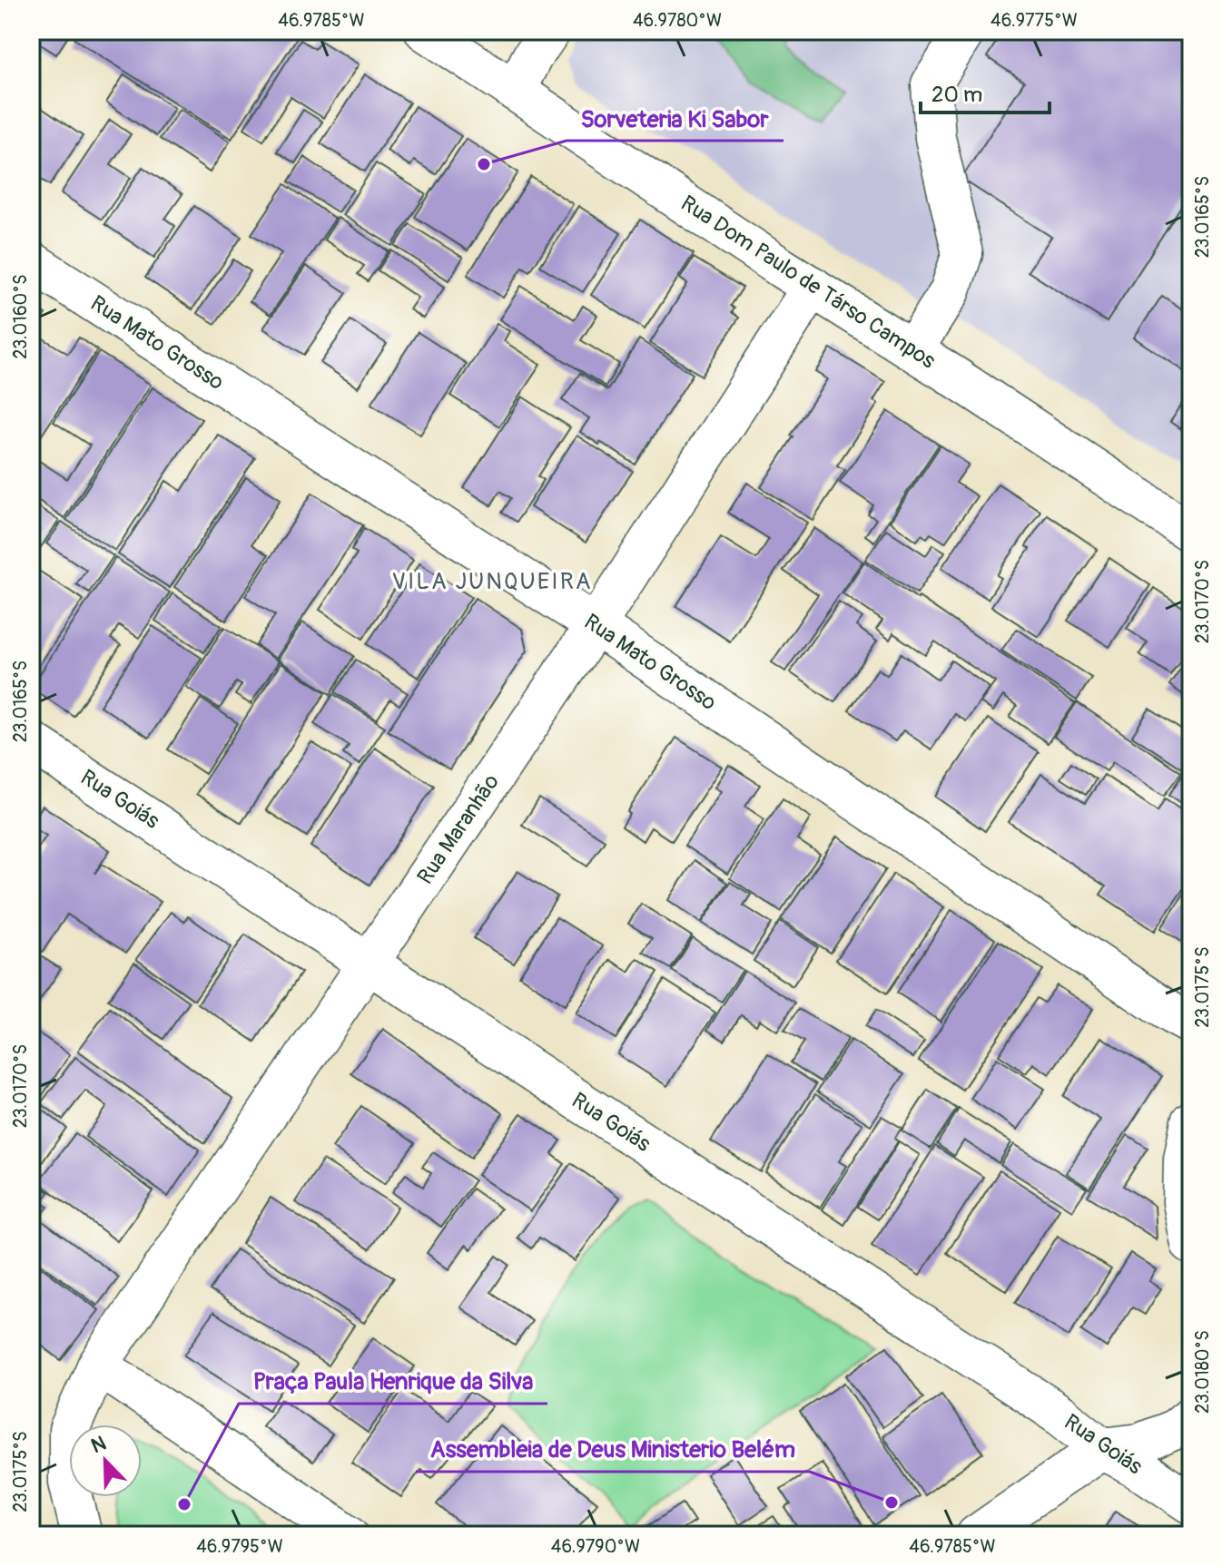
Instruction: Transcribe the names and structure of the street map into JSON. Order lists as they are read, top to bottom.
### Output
{
  "streets": {
    "street": [
      "Rua Dom Paulo de Társo Campos",
      "Rua Mato Grosso",
      "Rua Goiás",
      "Rua Maranhão"
    ]
  },
  "crossings": [
    ["Rua Dom Paulo de Társo Campos", "Rua Maranhão"],
    ["Rua Mato Grosso", "Rua Maranhão"],
    ["Rua Goiás", "Rua Maranhão"]
  ],
  "districts": ["VILA JUNQUEIRA"],
  "places": ["Sorveteria Ki Sabor", "Assembleia de Deus Ministerio Belém", "Praça Paula Henrique da Silva"],
  "scale_bar": "20 m",
  "north": "top left",
  "coordinates": [
    "46.9785°W",
    "46.9780°W",
    "46.9775°W",
    "23.0165°S",
    "23.0160°S",
    "23.0170°S",
    "23.0175°S",
    "23.0180°S",
    "46.9795°W",
    "46.9790°W"
  ]
}
